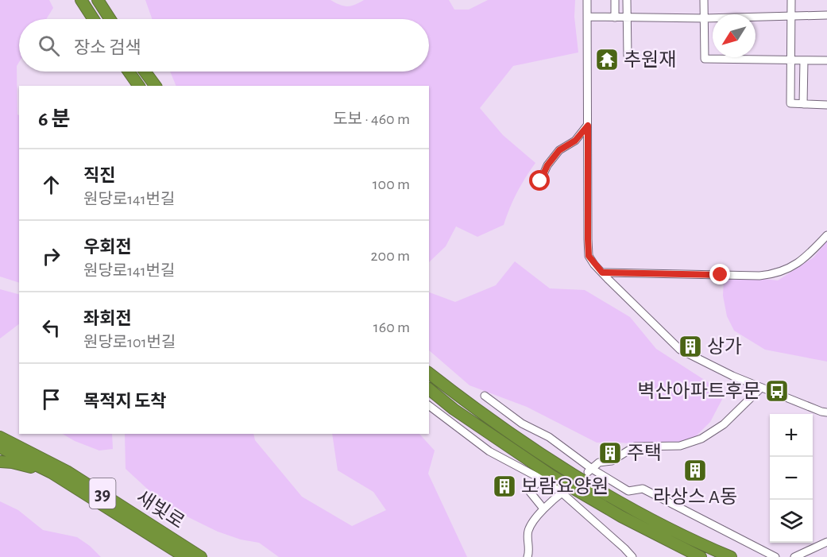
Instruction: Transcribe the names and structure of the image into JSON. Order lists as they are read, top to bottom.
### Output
{
  "streets": {
    "highway": ["39", "새빛로"]
  },
  "places": {
    "temple": ["추원재"],
    "building": [
      "상가",
      "주택",
      "라상스 A동",
      "보람요양원"
    ],
    "bus stop": ["벽산아파트후문"]
  },
  "north": "bottom left",
  "page": {
    "search": "장소 검색",
    "heading": ["6 분", "도보 · 460 m"],
    "list": [
      ["직진", "원당로141번길", "100 m"],
      ["우회전", "원당로141번길", "200 m"],
      ["좌회전", "원당로101번길", "160 m"],
      "목적지 도착"
    ],
    "map_buttons": ["+", "−"]
  }
}
